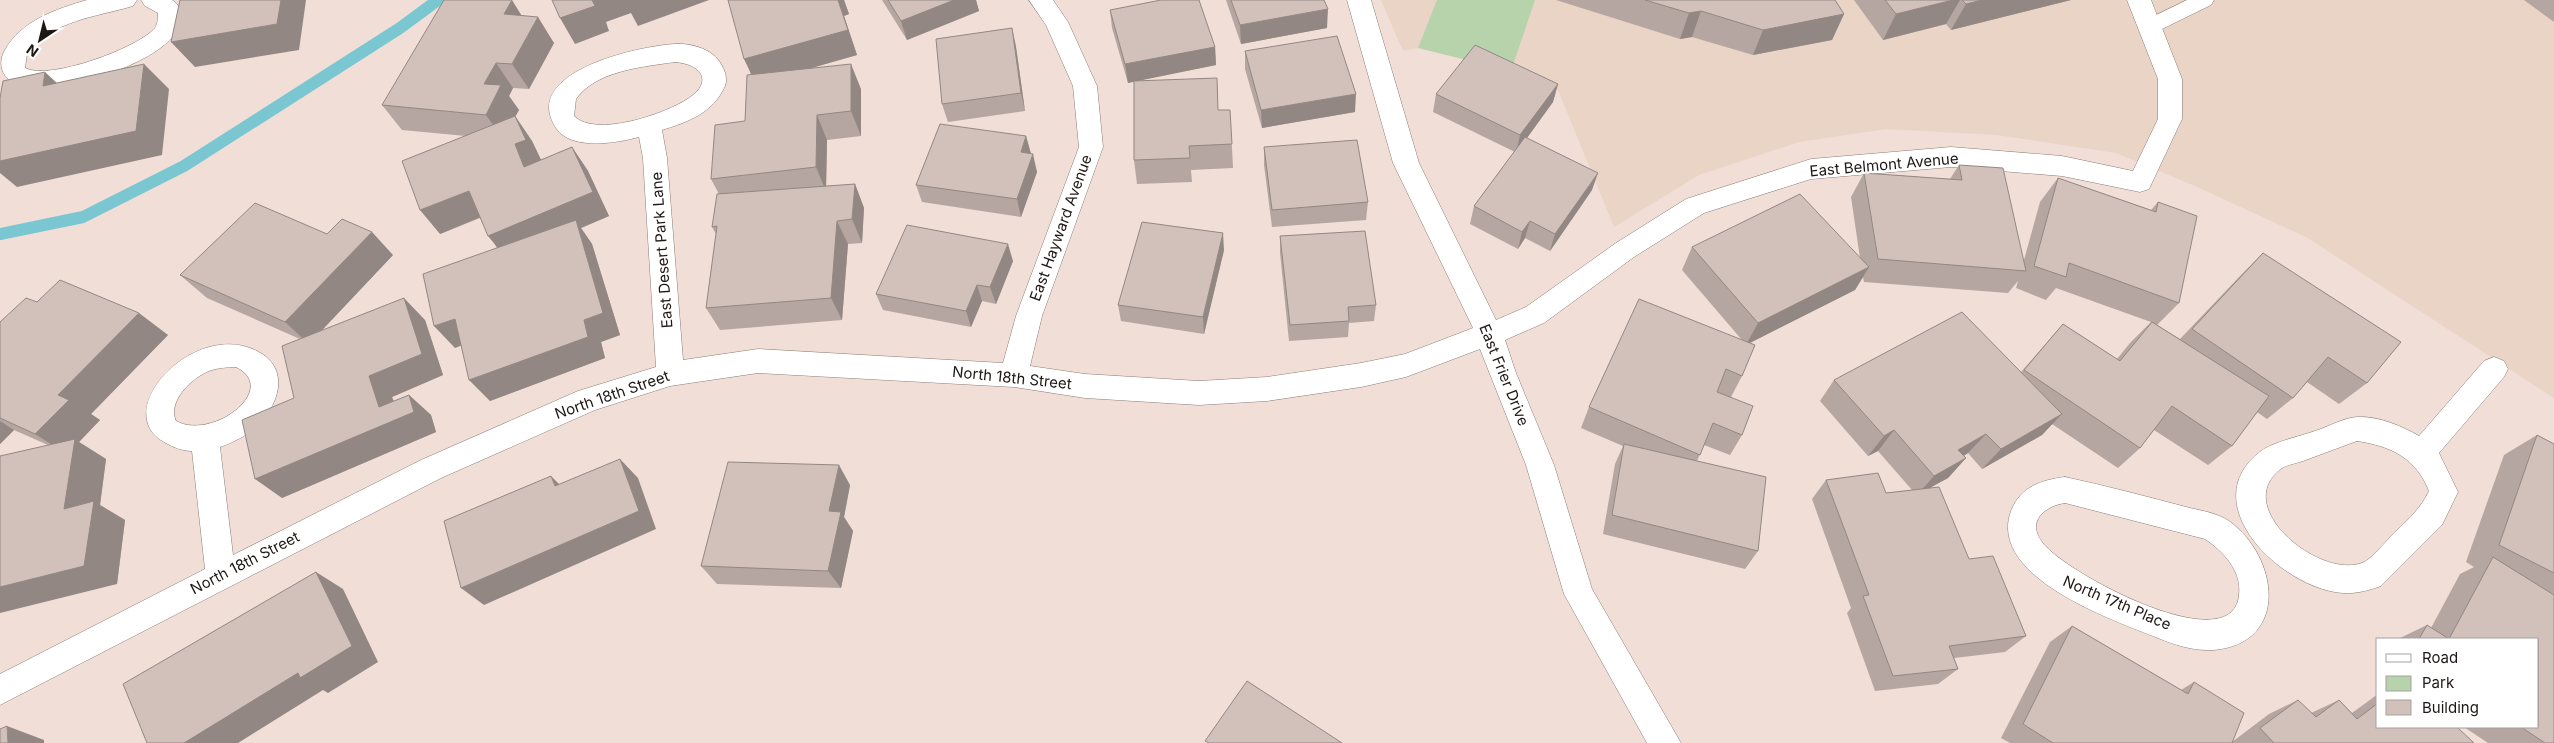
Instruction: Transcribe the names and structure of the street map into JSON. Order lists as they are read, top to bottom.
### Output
{
  "streets": {
    "street": [
      "East Belmont Avenue",
      "East Hayward Avenue",
      "East Desert Park Lane",
      "East Frier Drive",
      "North 18th Street",
      "North 17th Place"
    ]
  },
  "crossings": [
    ["East Belmont Avenue", "East Frier Drive"],
    ["East Belmont Avenue", "North 18th Street"],
    ["East Hayward Avenue", "North 18th Street"],
    ["East Desert Park Lane", "North 18th Street"],
    ["East Frier Drive", "North 18th Street"]
  ],
  "legend": ["Road", "Park", "Building"],
  "north": "bottom left"
}
